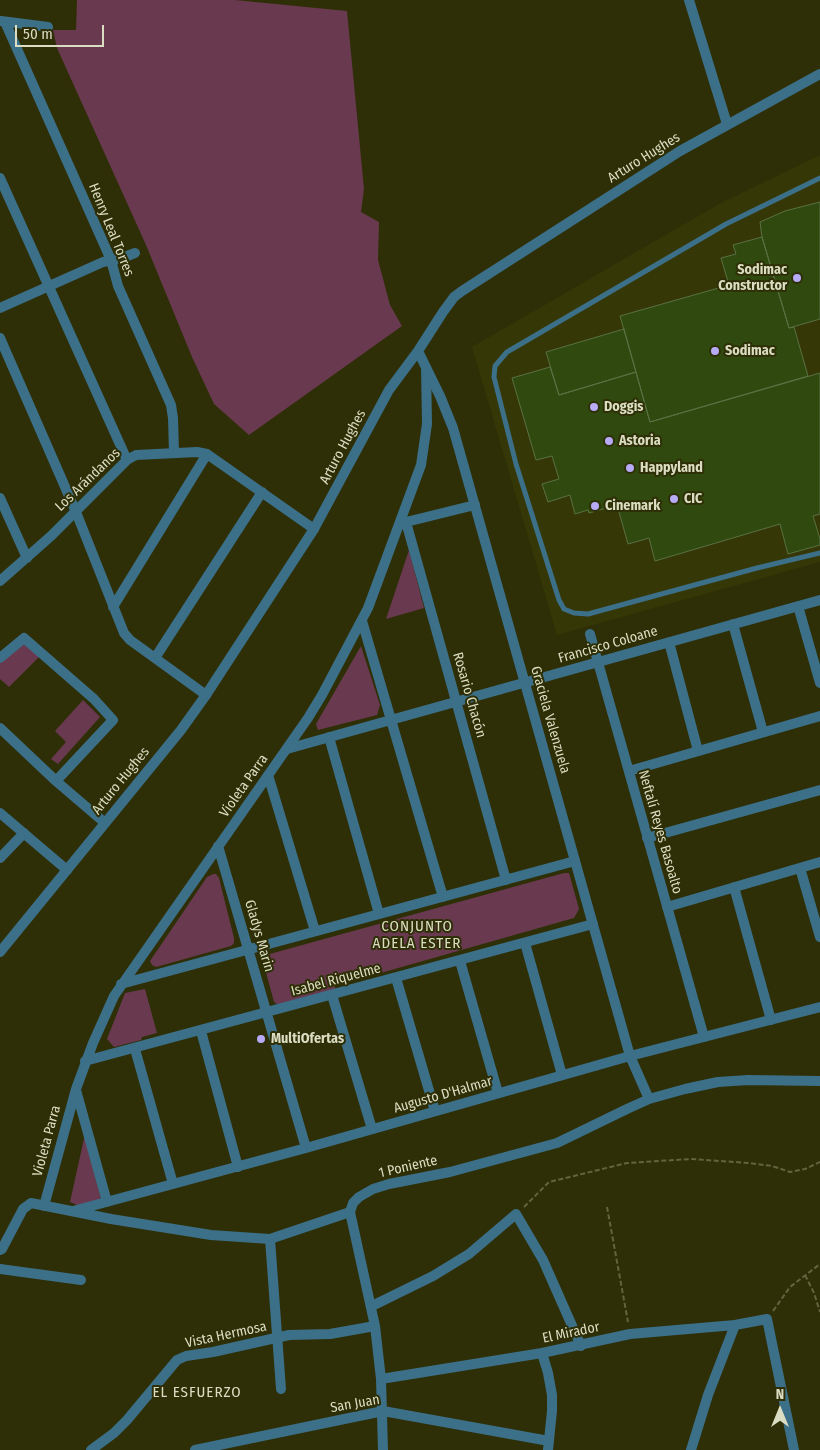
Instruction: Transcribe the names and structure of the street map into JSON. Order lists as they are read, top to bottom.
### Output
{
  "streets": {
    "street": [
      "Arturo Hughes",
      "Henry Leal Torres",
      "Los Arándanos",
      "Francisco Coloane",
      "Rosario Chacón",
      "Graciela Valenzuela",
      "Violeta Parra",
      "Neftalí Reyes Basoalto",
      "Gladys Marin",
      "Isabel Riquelme",
      "Augusto D'Halmar",
      "1 Poniente",
      "El Mirador",
      "Vista Hermosa",
      "San Juan"
    ]
  },
  "crossings": [
    ["Arturo Hughes", "Graciela Valenzuela"],
    ["Henry Leal Torres", "Los Arándanos"],
    ["Francisco Coloane", "Rosario Chacón"],
    ["Francisco Coloane", "Graciela Valenzuela"],
    ["Francisco Coloane", "Violeta Parra"],
    ["Francisco Coloane", "Neftalí Reyes Basoalto"],
    ["Rosario Chacón", "Violeta Parra"],
    ["Graciela Valenzuela", "Violeta Parra"],
    ["Graciela Valenzuela", "Isabel Riquelme"],
    ["Graciela Valenzuela", "Augusto D'Halmar"],
    ["Graciela Valenzuela", "1 Poniente"],
    ["Violeta Parra", "Gladys Marin"],
    ["Violeta Parra", "Isabel Riquelme"],
    ["Neftalí Reyes Basoalto", "Augusto D'Halmar"],
    ["Gladys Marin", "Isabel Riquelme"],
    ["Gladys Marin", "Augusto D'Halmar"]
  ],
  "districts": ["CONJUNTO ADELA ESTER", "EL ESFUERZO"],
  "places": [
    "Sodimac Constructor",
    "Sodimac",
    "Doggis",
    "Astoria",
    "Happyland",
    "CIC",
    "Cinemark",
    "MultiOfertas"
  ],
  "scale_bar": "50 m",
  "north": "top"
}
